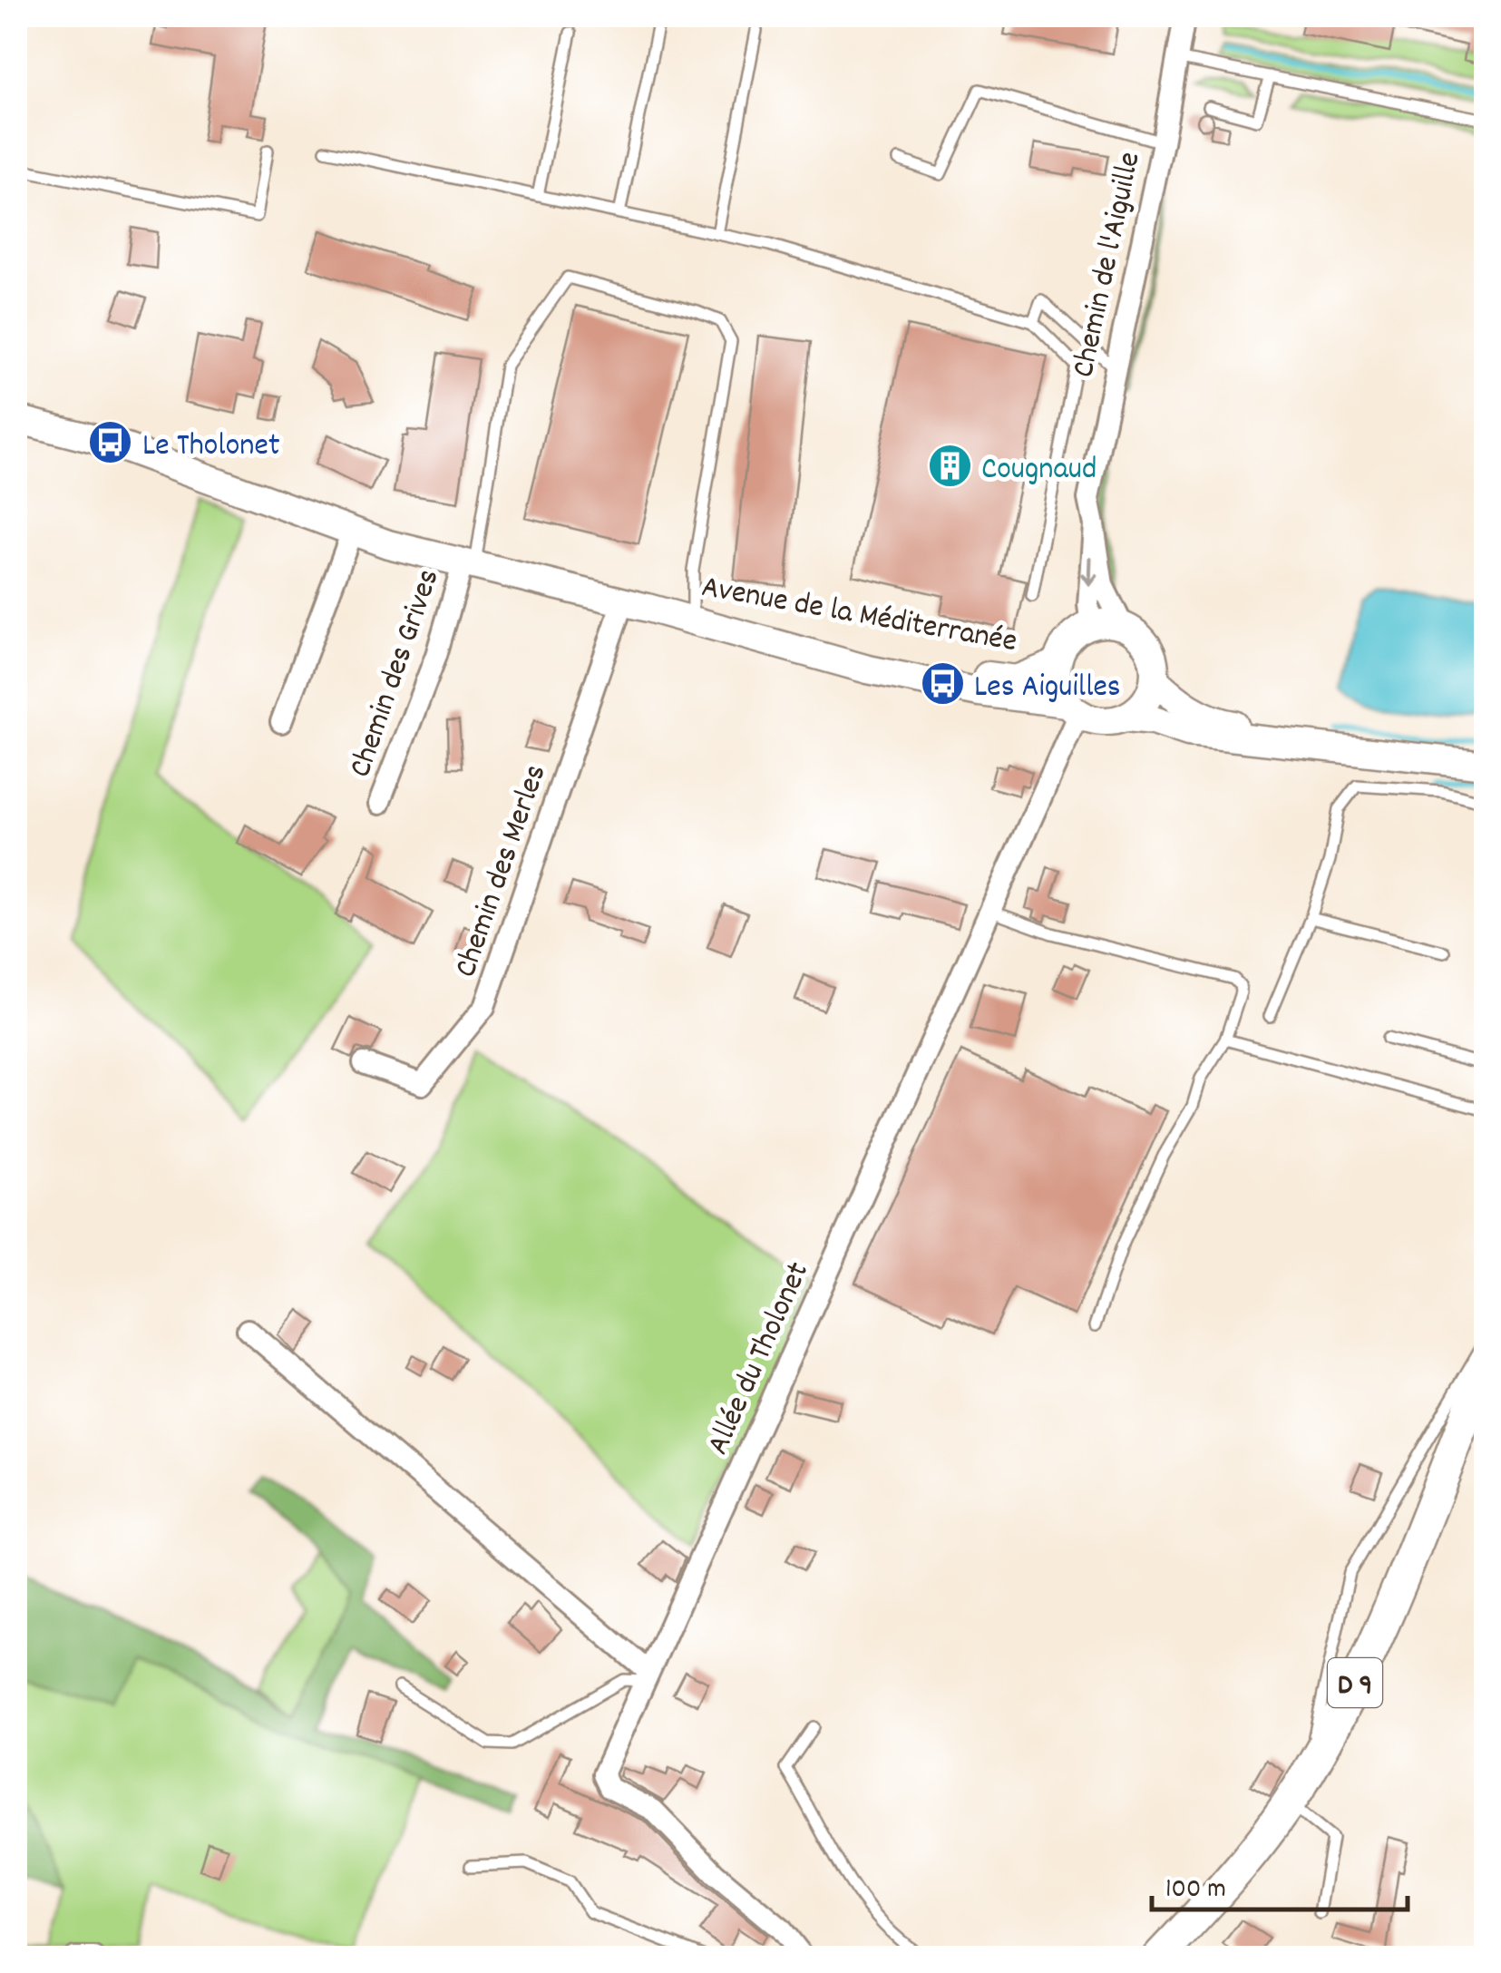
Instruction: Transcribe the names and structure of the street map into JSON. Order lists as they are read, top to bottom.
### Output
{
  "streets": {
    "main road": ["Avenue de la Méditerranée", "D 9"],
    "street": [
      "Chemin de l'Aiguille",
      "Chemin des Grives",
      "Chemin des Merles",
      "Allée du Tholonet"
    ]
  },
  "crossings": [
    ["Chemin de l'Aiguille", "Avenue de la Méditerranée"],
    ["Chemin de l'Aiguille", "Allée du Tholonet"],
    ["Avenue de la Méditerranée", "Chemin des Grives"],
    ["Avenue de la Méditerranée", "Chemin des Merles"],
    ["Avenue de la Méditerranée", "Allée du Tholonet"]
  ],
  "places": {
    "bus stop": ["Le Tholonet", "Les Aiguilles"],
    "building": ["Cougnaud"]
  },
  "scale_bar": "100 m"
}
